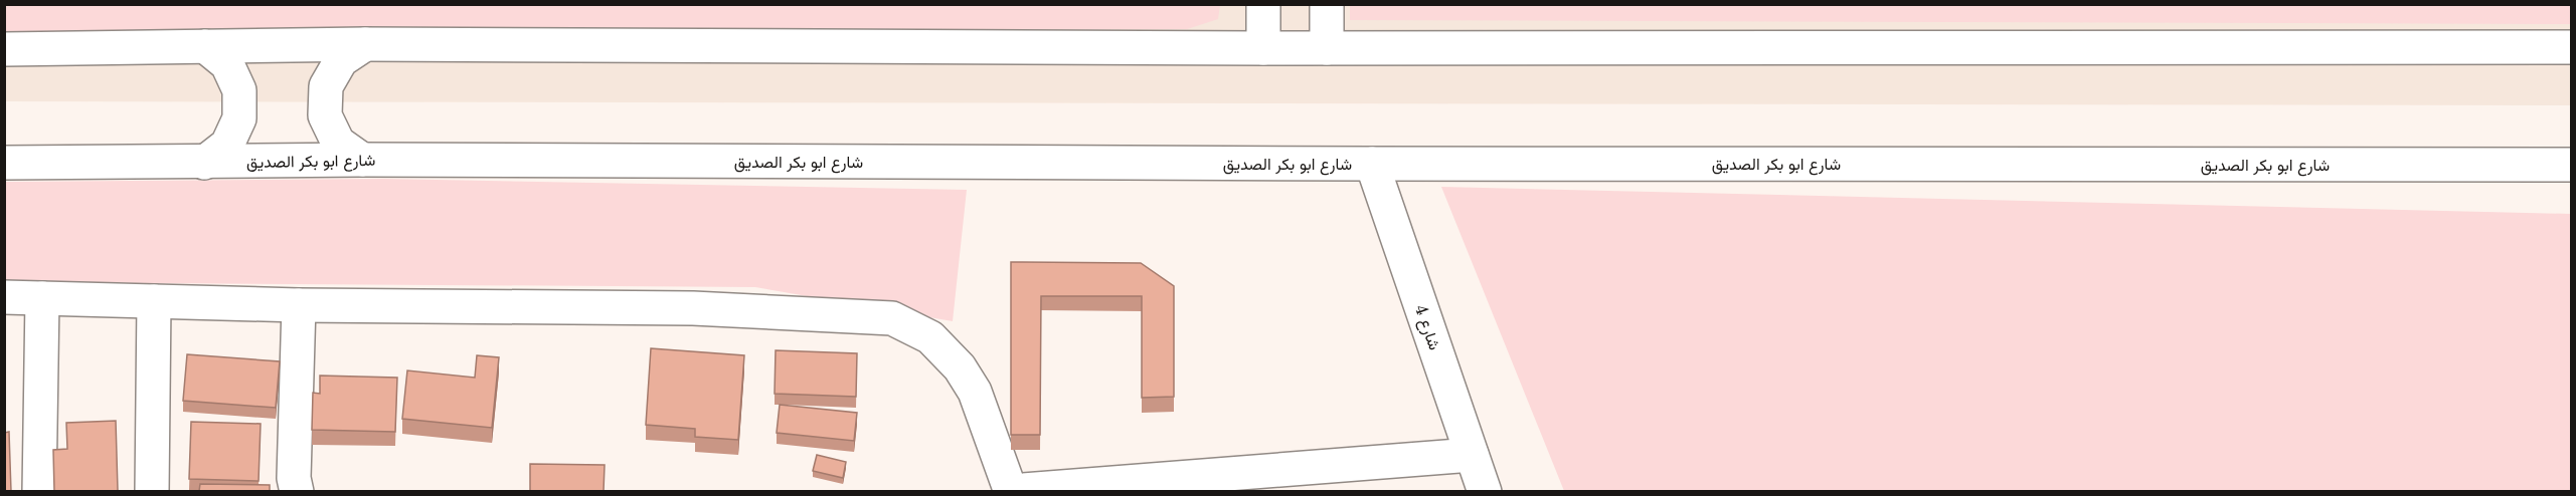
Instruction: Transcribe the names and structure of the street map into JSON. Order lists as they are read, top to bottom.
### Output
{
  "streets": {
    "main road": ["شارع ابو بكر الصديق", "شارع 4"]
  },
  "crossings": [
    ["شارع ابو بكر الصديق", "شارع 4"]
  ]
}
